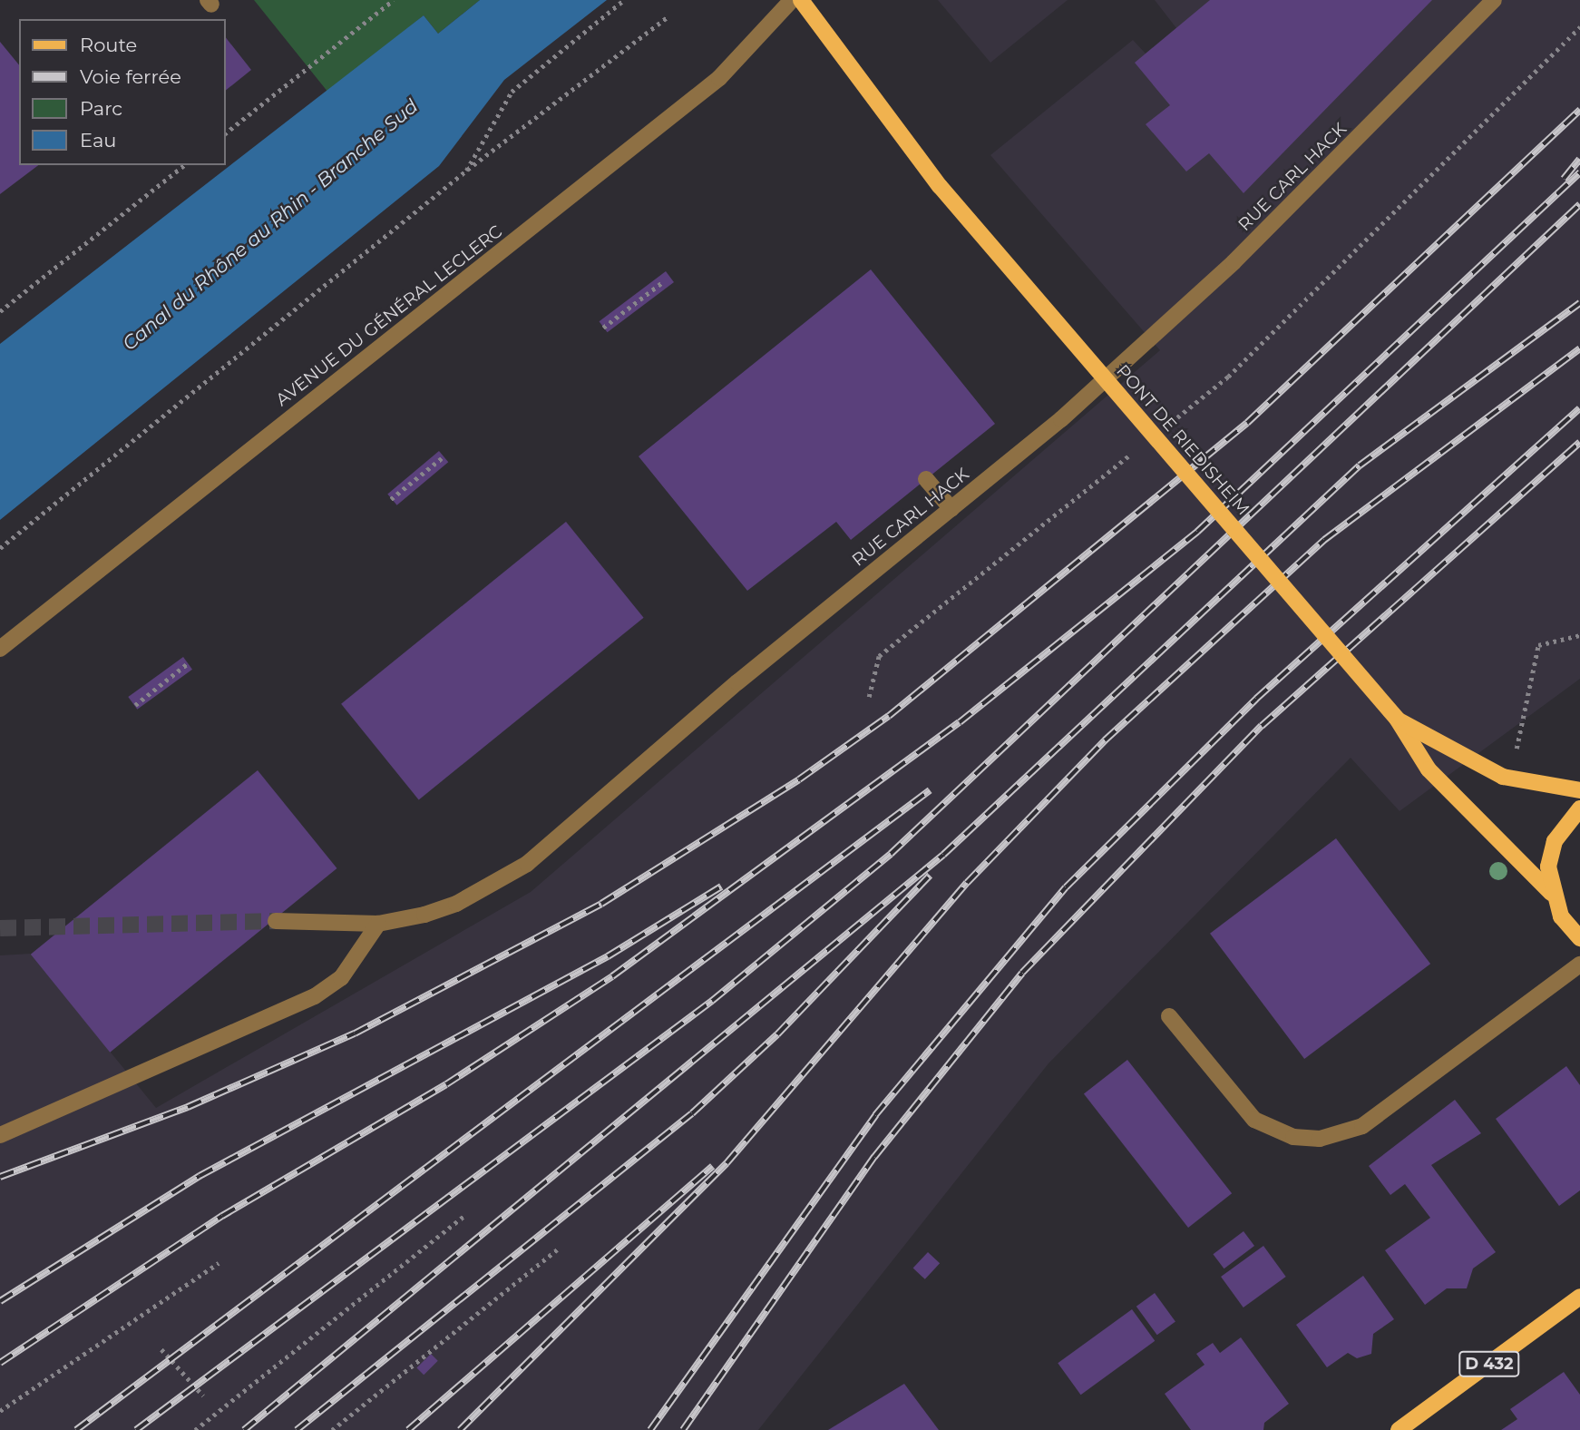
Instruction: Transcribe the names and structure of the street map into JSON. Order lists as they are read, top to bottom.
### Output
{
  "streets": {
    "main road": ["PONT DE RIEDISHEIM", "D 432"],
    "street": ["RUE CARL HACK", "AVENUE DU GÉNÉRAL LECLERC"]
  },
  "water": ["Canal du Rhône au Rhin - Branche Sud"],
  "legend": [
    "Route",
    "Voie ferrée",
    "Parc",
    "Eau"
  ]
}
